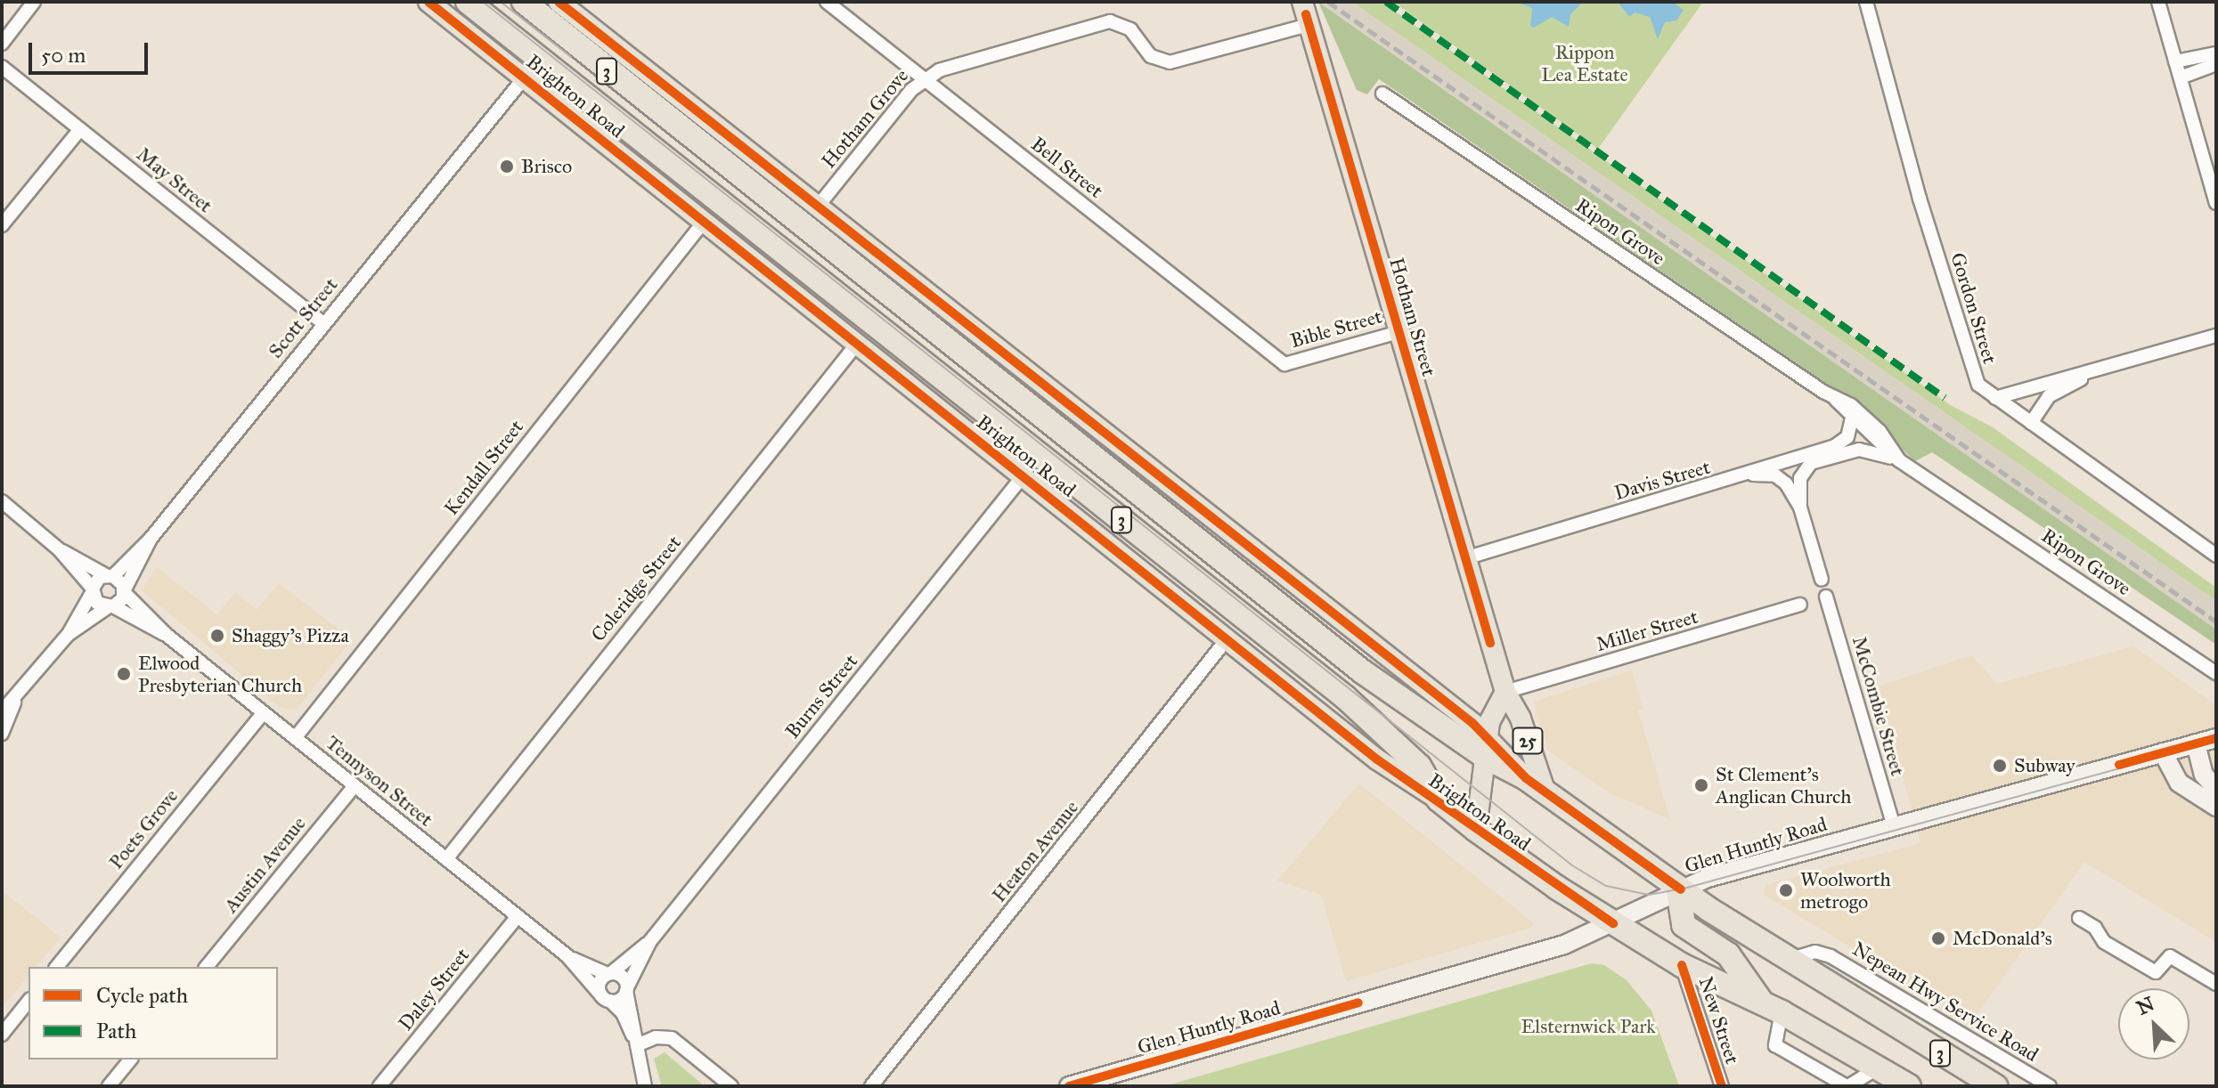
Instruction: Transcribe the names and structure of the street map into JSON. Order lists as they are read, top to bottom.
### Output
{
  "streets": {
    "highway": ["3", "Brighton Road"],
    "main road": ["Hotham Street", "25"],
    "street": [
      "Hotham Grove",
      "Bell Street",
      "May Street",
      "Ripon Grove",
      "Gordon Street",
      "Scott Street",
      "Bible Street",
      "Kendall Street",
      "Davis Street",
      "Coleridge Street",
      "Miller Street",
      "Burns Street",
      "McCombie Street",
      "Tennyson Street",
      "Poets Grove",
      "Glen Huntly Road",
      "Heaton Avenue",
      "Austin Avenue",
      "Daley Street",
      "Nepean Hwy Service Road",
      "New Street"
    ]
  },
  "crossings": [
    ["3", "Brighton Road"],
    ["3", "Glen Huntly Road"],
    ["3", "Nepean Hwy Service Road"],
    ["3", "New Street"],
    ["Brighton Road", "Hotham Grove"],
    ["Brighton Road", "Hotham Street"],
    ["Brighton Road", "Scott Street"],
    ["Brighton Road", "Kendall Street"],
    ["Brighton Road", "Coleridge Street"],
    ["Brighton Road", "Burns Street"],
    ["Brighton Road", "25"],
    ["Brighton Road", "Glen Huntly Road"],
    ["Brighton Road", "Heaton Avenue"],
    ["Hotham Grove", "Bell Street"],
    ["Hotham Grove", "Hotham Street"],
    ["Bell Street", "Bible Street"],
    ["May Street", "Scott Street"],
    ["Ripon Grove", "Davis Street"],
    ["Hotham Street", "Bible Street"],
    ["Hotham Street", "Davis Street"],
    ["Hotham Street", "Miller Street"],
    ["Hotham Street", "25"],
    ["Scott Street", "Tennyson Street"],
    ["Kendall Street", "Tennyson Street"],
    ["Coleridge Street", "Tennyson Street"],
    ["Miller Street", "25"],
    ["Burns Street", "Tennyson Street"],
    ["McCombie Street", "Glen Huntly Road"],
    ["Tennyson Street", "Poets Grove"],
    ["Tennyson Street", "Austin Avenue"],
    ["Tennyson Street", "Daley Street"]
  ],
  "parks": ["Rippon Lea Estate", "Elsternwick Park"],
  "places": [
    "Brisco",
    "Shaggy's Pizza",
    "Elwood Presbyterian Church",
    "Subway",
    "St Clement's Anglican Church",
    "Woolworth metrogo",
    "McDonald's"
  ],
  "legend": ["Cycle path", "Path"],
  "scale_bar": "50 m",
  "north": "top left"
}
